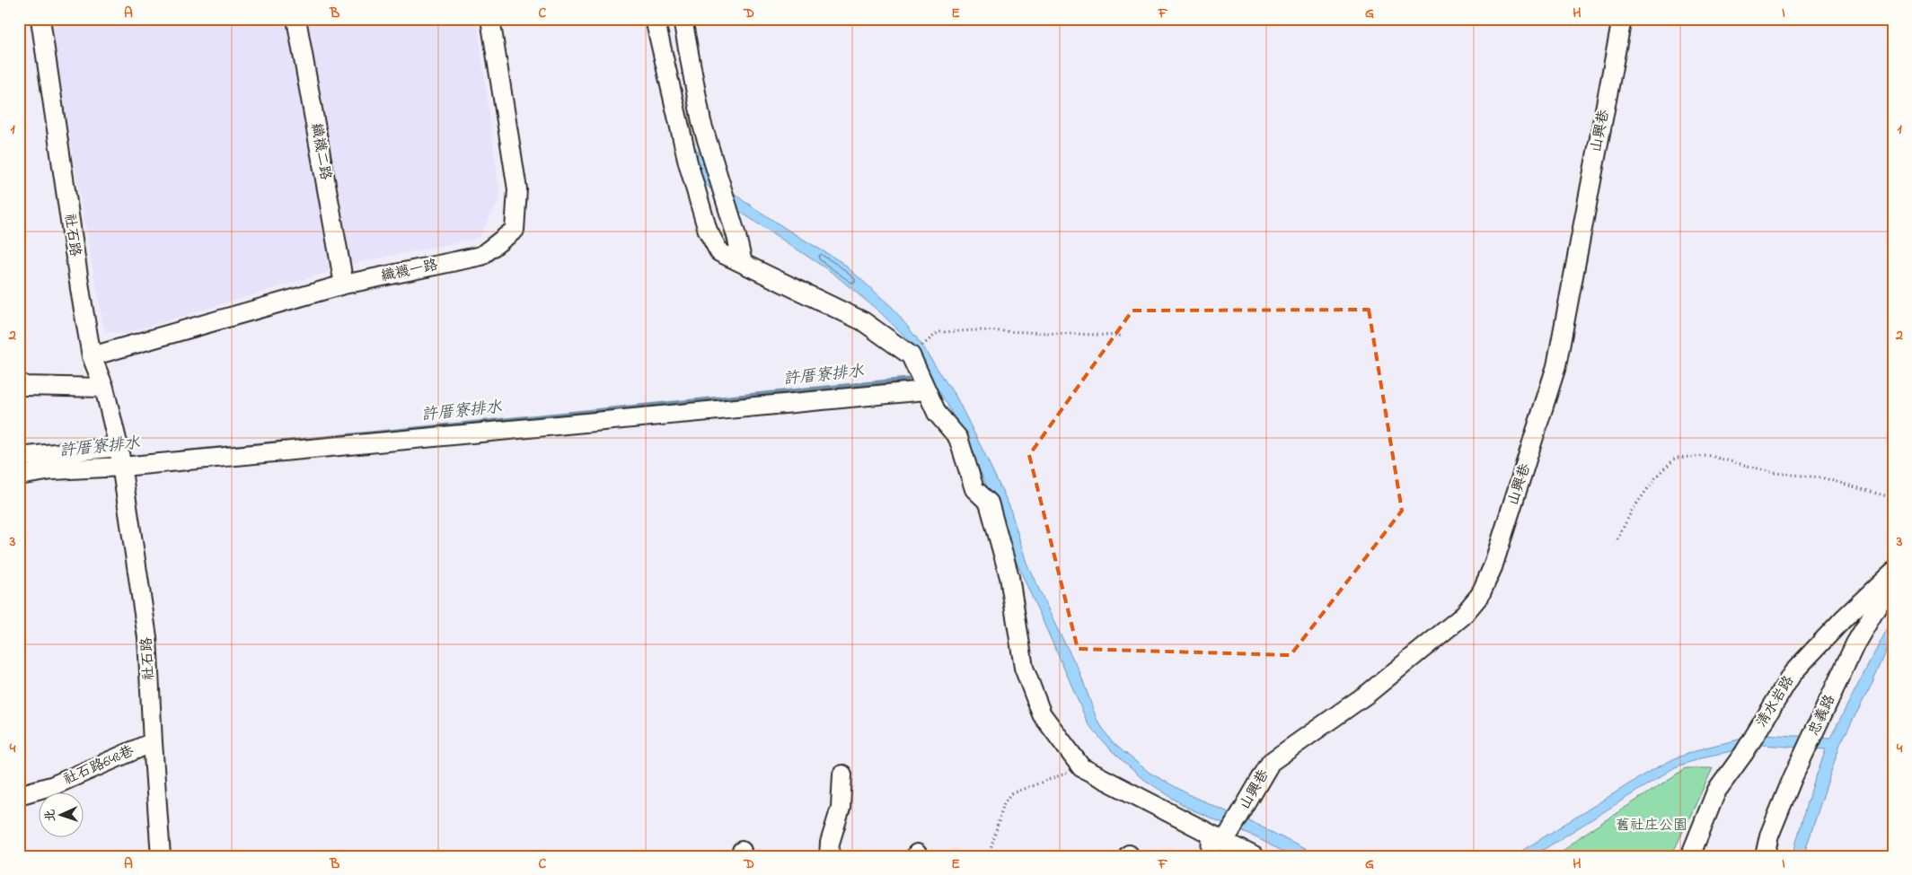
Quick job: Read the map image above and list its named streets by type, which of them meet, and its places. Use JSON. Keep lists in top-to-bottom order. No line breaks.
{"streets":{"street":["山興巷","織襪二路","社石路","織襪一路","清水岩路","忠義路","社石路648巷"]},"crossings":[["織襪二路","織襪一路"],["社石路","織襪一路"],["社石路","社石路648巷"],["清水岩路","忠義路"]],"water":["許厝寮排水"],"parks":["舊社庄公園"],"north":"left","grid":{"columns":["A","B","C","D","E","F","G","H","I"],"rows":["1","2","3","4"]}}
